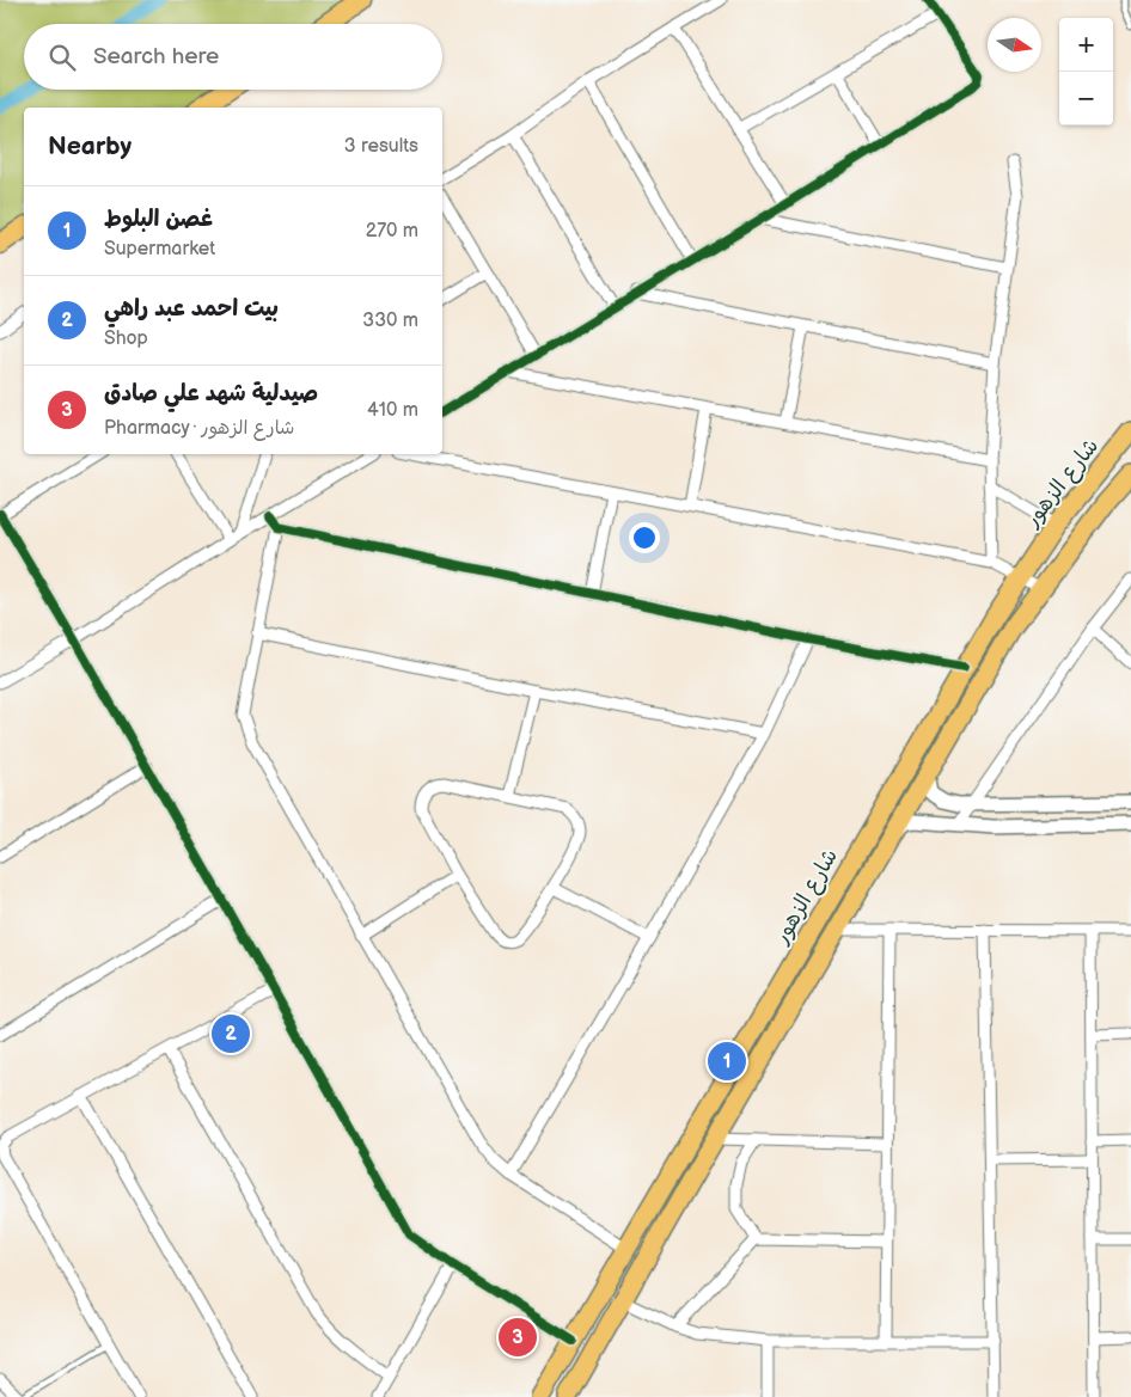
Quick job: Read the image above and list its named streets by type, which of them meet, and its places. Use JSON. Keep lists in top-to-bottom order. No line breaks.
{"streets":{"main road":["شارع الزهور"]},"north":"right","page":{"map_buttons":["+","−"],"search":"Search here","heading":["Nearby","3 results"],"list":[{"mark":"1","name":"غصن البلوط","note":"Supermarket","value":"270 m"},{"mark":"2","name":"بيت احمد عبد راهي","note":"Shop","value":"330 m"},{"mark":"3","name":"صيدلية شهد علي صادق","note":"Pharmacy · شارع الزهور","value":"410 m"}],"pins":["2","1","3"]}}
